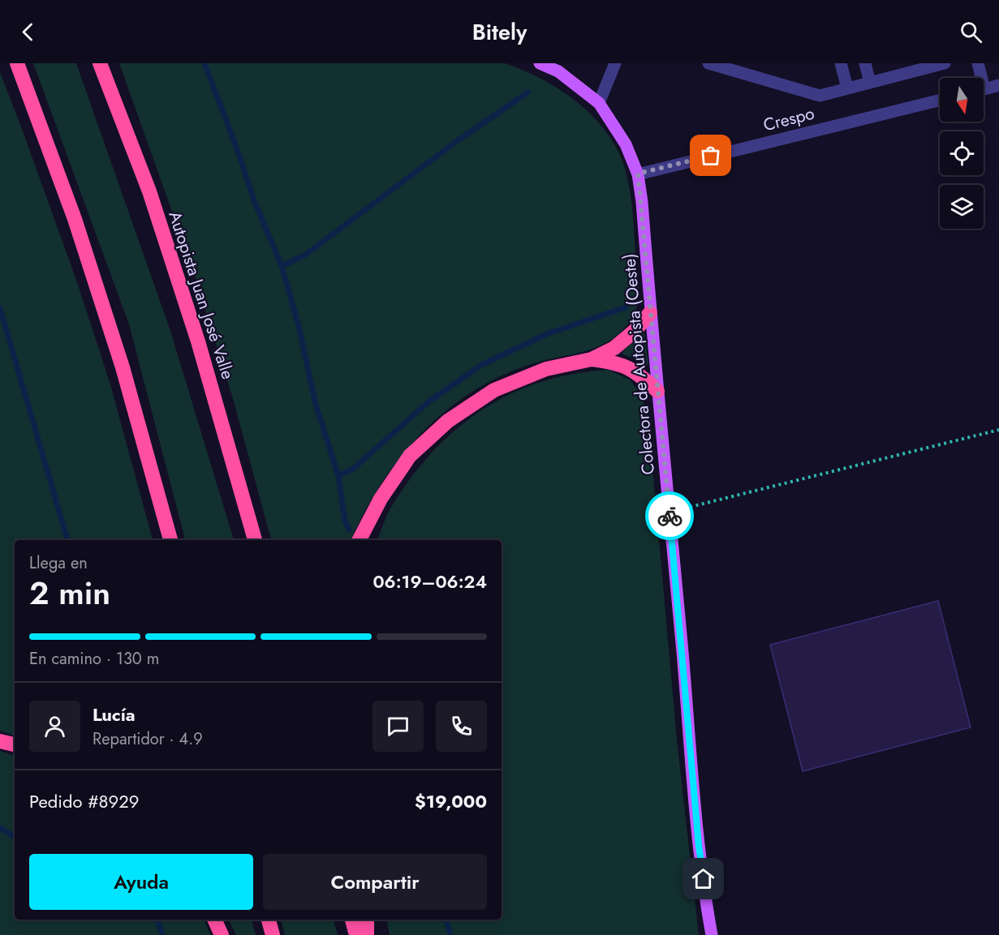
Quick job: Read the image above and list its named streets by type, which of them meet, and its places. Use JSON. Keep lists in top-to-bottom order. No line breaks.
{"streets":{"highway":["Autopista Juan José Valle"],"main road":["Colectora de Autopista (Oeste)"],"street":["Crespo"]},"crossings":[["Crespo","Colectora de Autopista (Oeste)"]],"north":"bottom","page":{"header":"Bitely","heading":["2 min","Llega en","06:19–06:24"],"panel":["Lucía","Repartidor · 4.9","Pedido #8929","$19,000"],"bar":"En camino · 130 m","buttons":["Ayuda","Compartir"]}}
